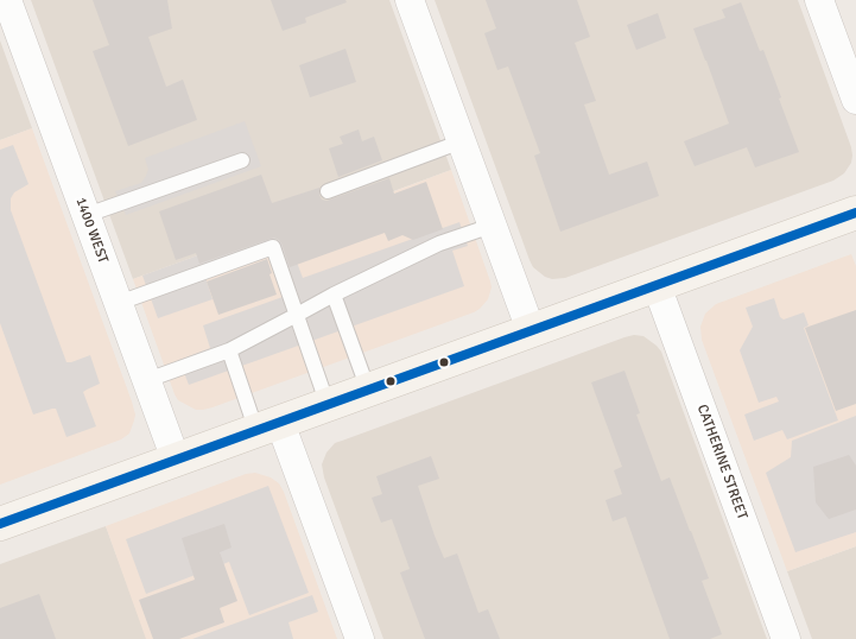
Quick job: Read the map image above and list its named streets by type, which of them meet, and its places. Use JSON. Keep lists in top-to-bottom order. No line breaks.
{"streets":{"street":["1400 WEST","CATHERINE STREET"]}}
